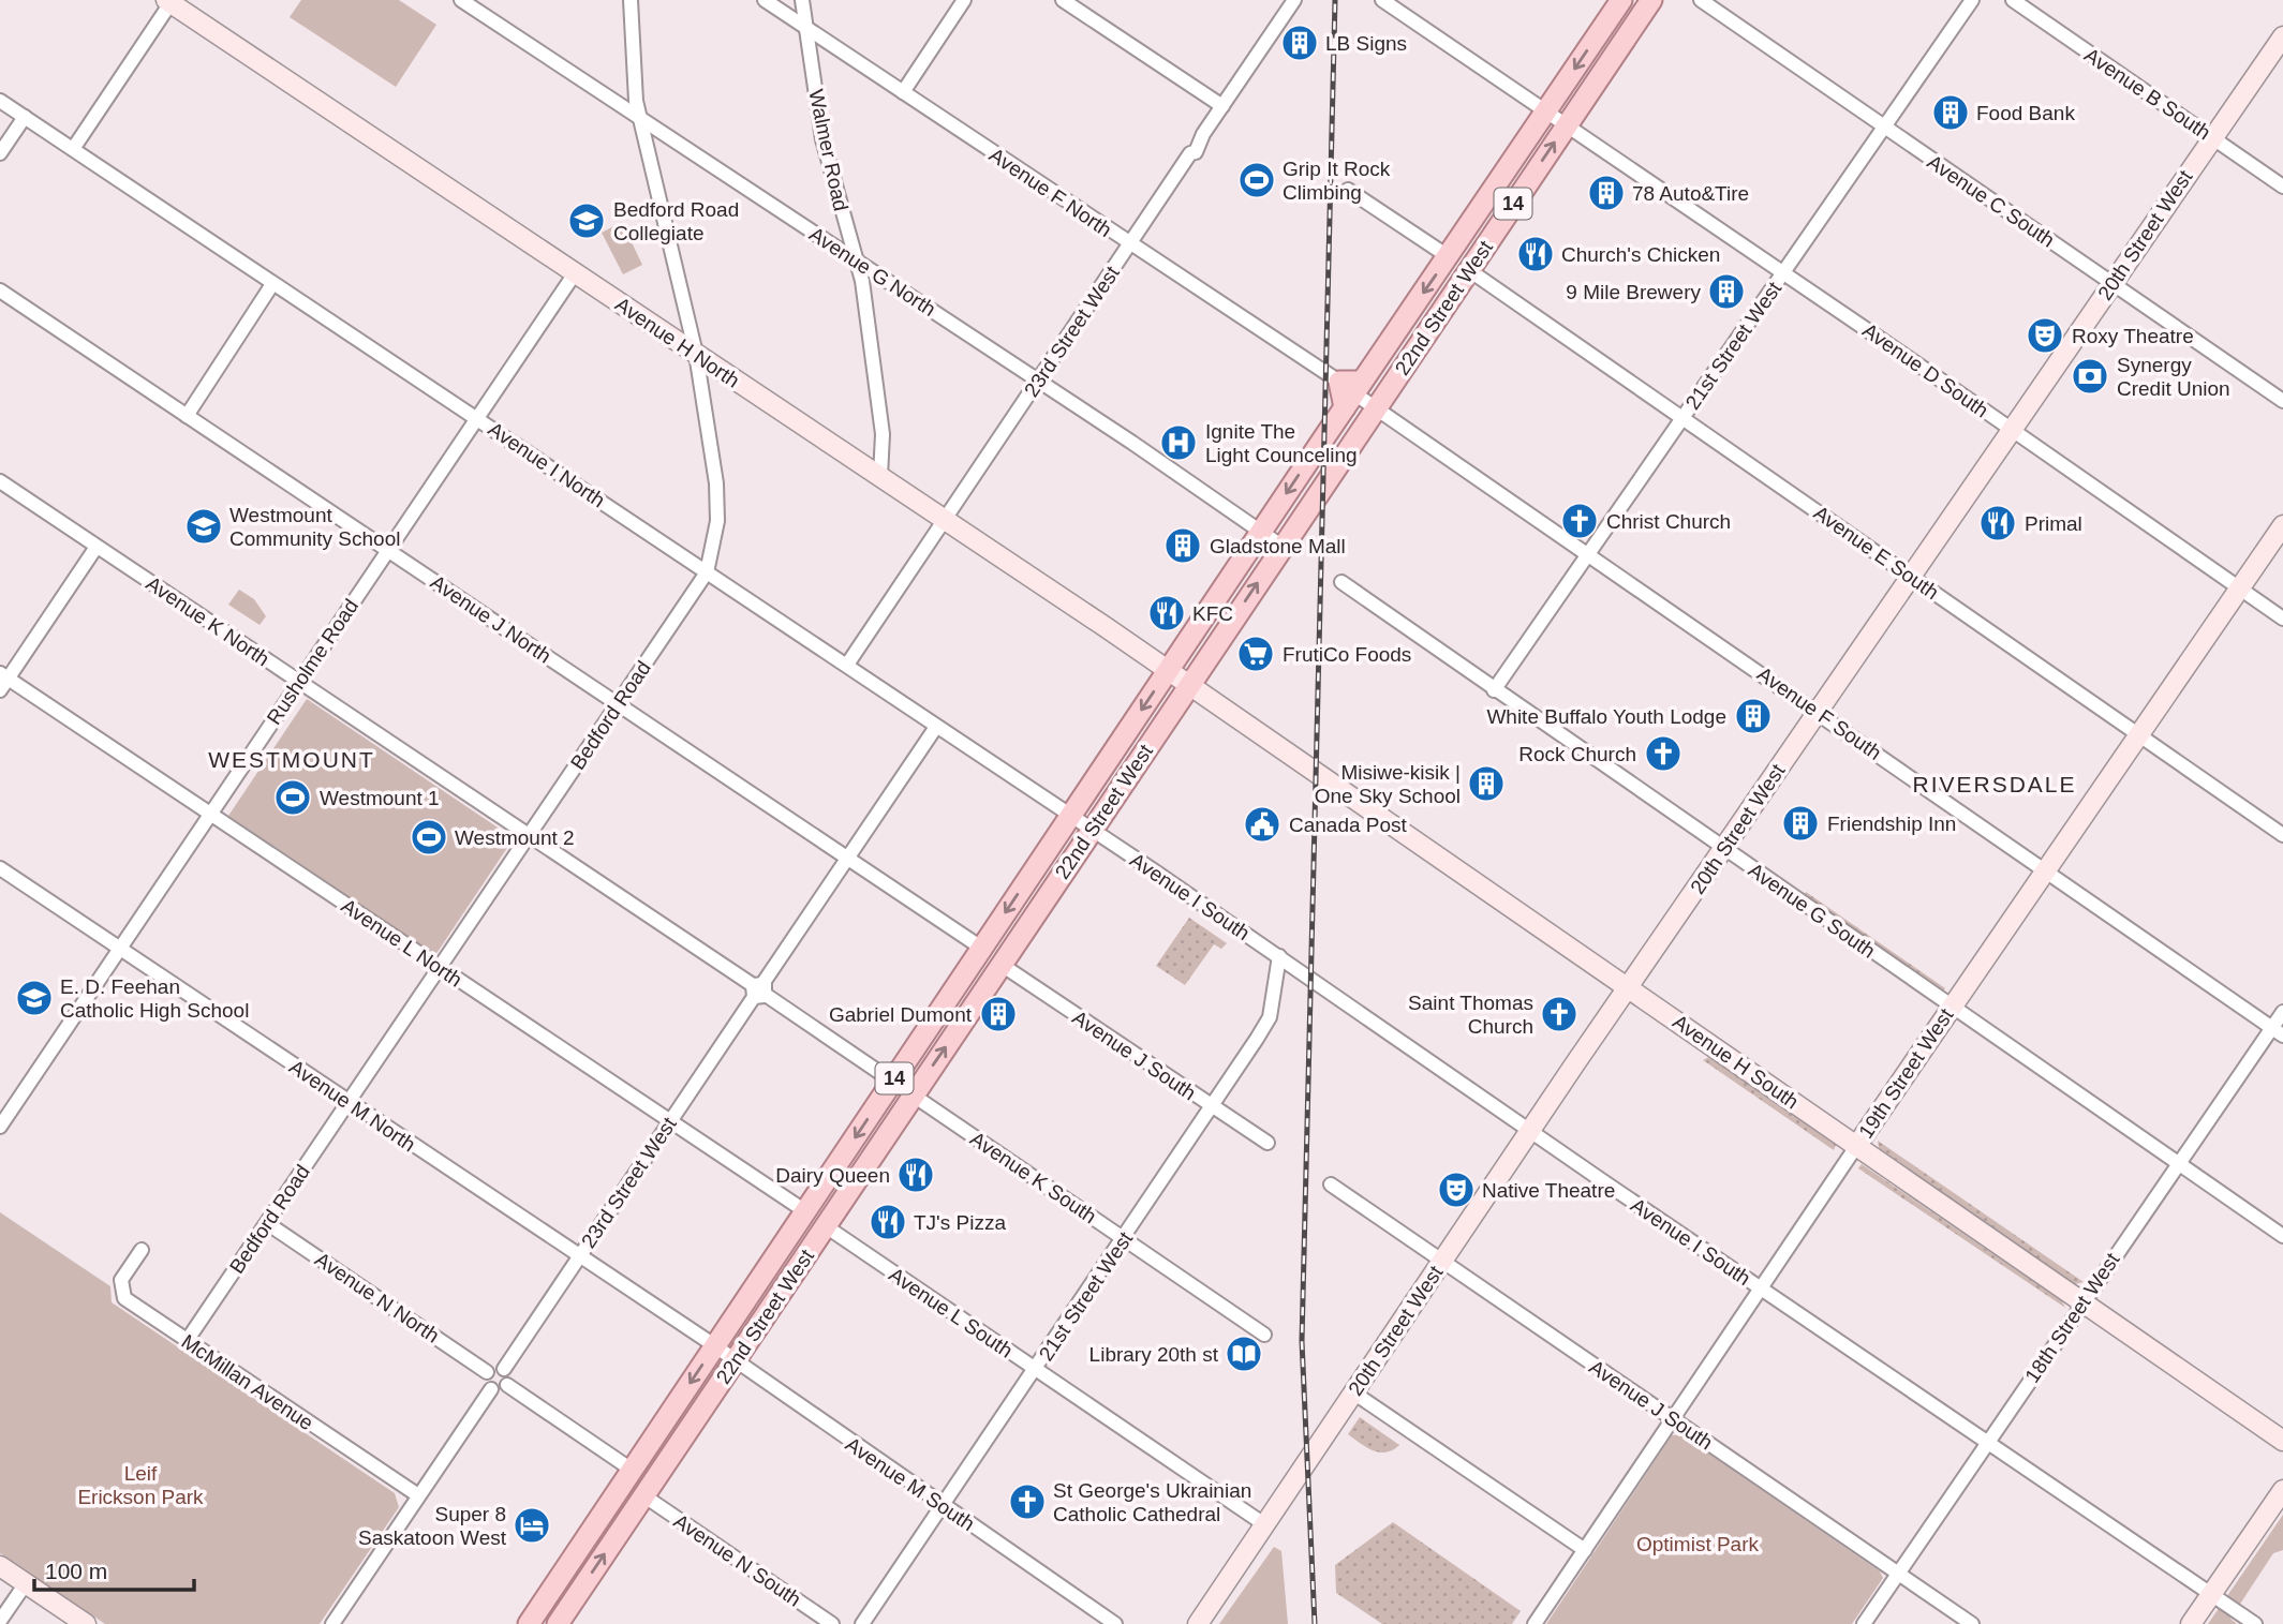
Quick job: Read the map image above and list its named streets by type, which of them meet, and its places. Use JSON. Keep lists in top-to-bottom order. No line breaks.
{"streets":{"main road":["14","22nd Street West"],"street":["Avenue B South","Walmer Road","Avenue F North","Avenue C South","20th Street West","Avenue G North","23rd Street West","Avenue H North","21st Street West","Avenue D South","Avenue I North","Avenue E South","Avenue J North","Avenue K North","Rusholme Road","Avenue F South","Bedford Road","Avenue I South","Avenue G South","Avenue L North","Avenue J South","Avenue H South","19th Street West","Avenue M North","Avenue K South","Avenue N North","Avenue L South","18th Street West","McMillan Avenue","Avenue M South","Avenue N South"]},"crossings":[["Avenue B South","20th Street West"],["Walmer Road","Avenue F North"],["Walmer Road","Avenue G North"],["Walmer Road","Avenue H North"],["Avenue F North","22nd Street West"],["Avenue F North","23rd Street West"],["Avenue F North","Avenue F South"],["Avenue C South","20th Street West"],["Avenue C South","21st Street West"],["20th Street West","Avenue D South"],["20th Street West","Avenue E South"],["20th Street West","Avenue F South"],["20th Street West","Avenue I South"],["20th Street West","Avenue G South"],["20th Street West","Avenue J South"],["20th Street West","Avenue H South"],["20th Street West","Avenue L South"],["Avenue G North","22nd Street West"],["Avenue G North","23rd Street West"],["Avenue G North","Bedford Road"],["22nd Street West","Avenue H North"],["22nd Street West","Avenue D South"],["22nd Street West","Avenue I North"],["22nd Street West","Avenue E South"],["22nd Street West","Avenue J North"],["22nd Street West","Avenue K North"],["22nd Street West","Avenue F South"],["22nd Street West","Avenue I South"],["22nd Street West","Avenue L North"],["22nd Street West","Avenue J South"],["22nd Street West","Avenue H South"],["22nd Street West","Avenue M North"],["22nd Street West","Avenue K South"],["22nd Street West","Avenue L South"],["22nd Street West","Avenue M South"],["22nd Street West","Avenue N South"],["23rd Street West","Avenue H North"],["23rd Street West","Avenue I North"],["23rd Street West","Avenue J North"],["23rd Street West","Avenue K North"],["23rd Street West","Avenue L North"],["23rd Street West","Avenue M North"],["23rd Street West","Avenue N North"],["Avenue H North","Rusholme Road"],["Avenue H North","Bedford Road"],["Avenue H North","Avenue H South"],["21st Street West","Avenue D South"],["21st Street West","Avenue E South"],["21st Street West","Avenue F South"],["21st Street West","Avenue I South"],["21st Street West","Avenue G South"],["21st Street West","Avenue J South"],["21st Street West","Avenue K South"],["21st Street West","Avenue L South"],["21st Street West","Avenue M South"],["Avenue D South","19th Street West"],["Avenue I North","Rusholme Road"],["Avenue I North","Bedford Road"],["Avenue I North","Avenue I South"],["Avenue E South","19th Street West"],["Avenue J North","Rusholme Road"],["Avenue J North","Bedford Road"],["Avenue K North","Rusholme Road"],["Avenue K North","Bedford Road"],["Avenue K North","Avenue K South"],["Rusholme Road","Avenue L North"],["Rusholme Road","Avenue M North"],["Avenue F South","19th Street West"],["Avenue F South","18th Street West"],["Bedford Road","Avenue L North"],["Bedford Road","Avenue M North"],["Bedford Road","Avenue N North"],["Bedford Road","McMillan Avenue"],["Avenue I South","19th Street West"],["Avenue I South","18th Street West"],["Avenue G South","19th Street West"],["Avenue G South","18th Street West"],["Avenue J South","19th Street West"],["Avenue J South","18th Street West"],["Avenue H South","19th Street West"],["Avenue H South","18th Street West"],["Avenue M North","Avenue M South"]],"districts":["WESTMOUNT","RIVERSDALE"],"parks":["Leif Erickson Park","Optimist Park"],"places":{"building":["LB Signs","Food Bank","78 Auto&Tire","9 Mile Brewery","Gladstone Mall","White Buffalo Youth Lodge","Misiwe-kisik | One Sky School","Friendship Inn","Gabriel Dumont"],"sports":["Grip It Rock Climbing","Westmount 1","Westmount 2"],"school or university":["Bedford Road Collegiate","Westmount Community School","E. D. Feehan Catholic High School"],"restaurant":["Church's Chicken","Primal","KFC","Dairy Queen","TJ's Pizza"],"theatre":["Roxy Theatre","Native Theatre"],"bank":["Synergy Credit Union"],"hospital":["Ignite The Light Counceling"],"church":["Christ Church","Rock Church","Saint Thomas Church","St George's Ukrainian Catholic Cathedral"],"supermarket":["FrutiCo Foods"],"public building":["Canada Post"],"library":["Library 20th st"],"hotel":["Super 8 Saskatoon West"]},"scale_bar":"100 m"}
